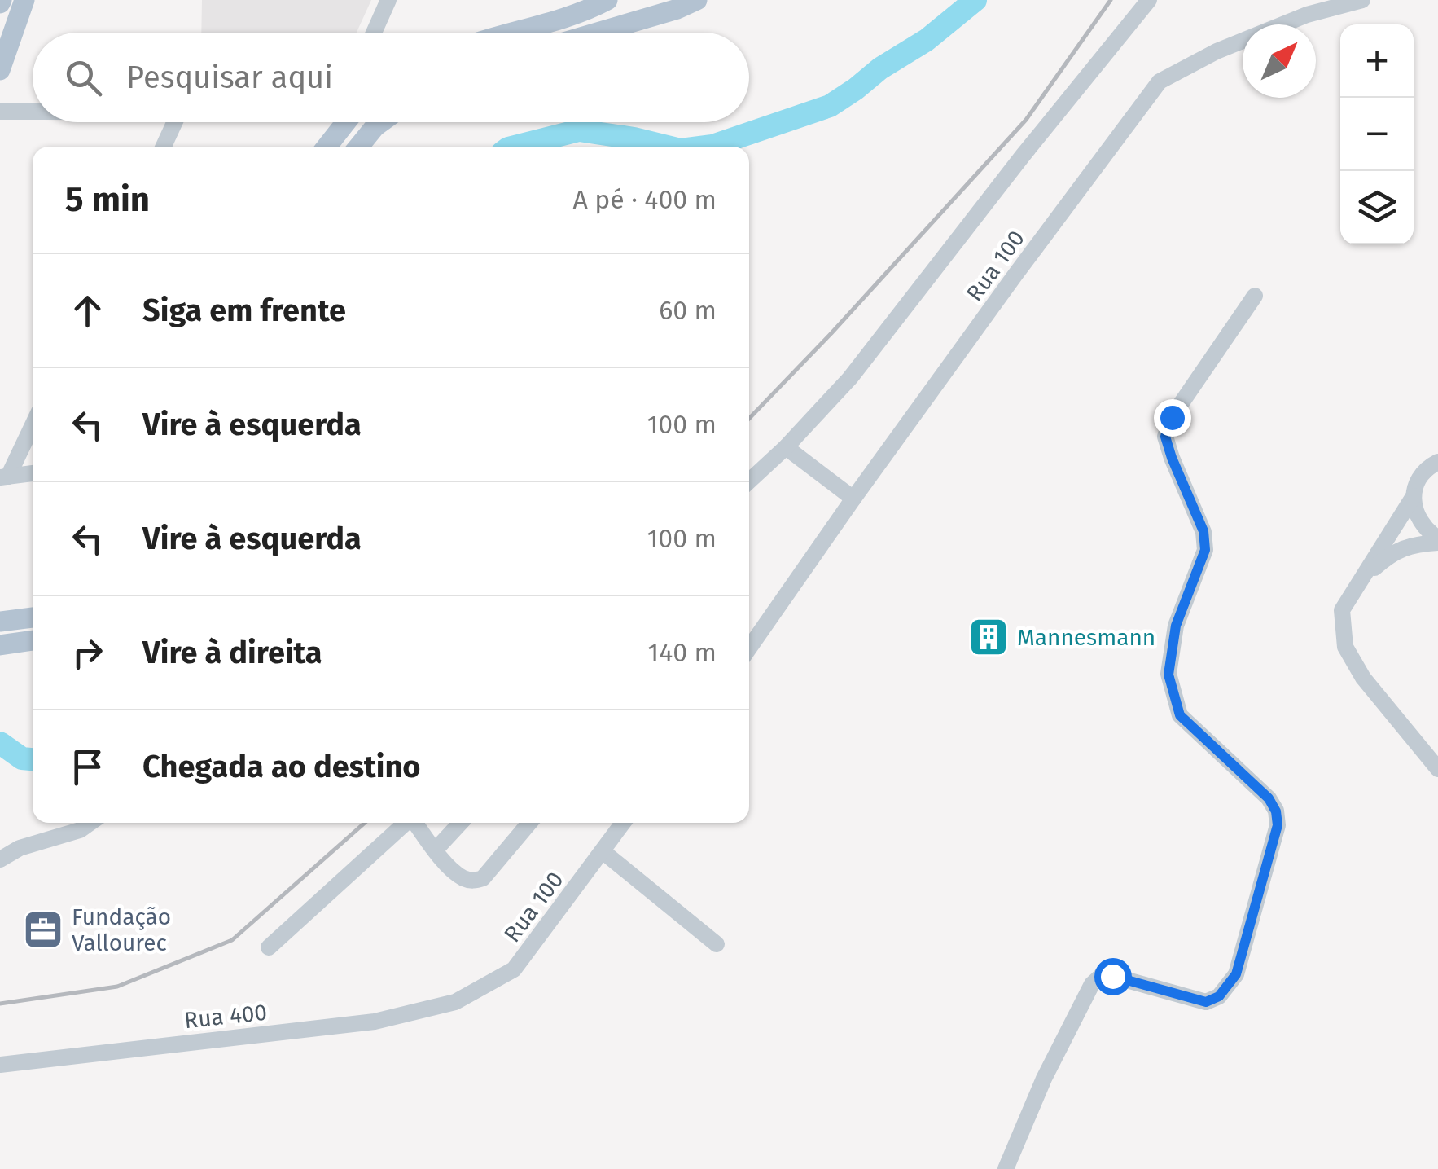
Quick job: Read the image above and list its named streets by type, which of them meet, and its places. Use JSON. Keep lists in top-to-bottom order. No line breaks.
{"streets":{"street":["Rua 100","Rua 400"]},"crossings":[["Rua 100","Rua 400"]],"places":{"building":["Mannesmann"],"office":["Fundação Vallourec"]},"north":"top right","page":{"map_buttons":["+","−"],"search":"Pesquisar aqui","heading":["5 min","A pé · 400 m"],"list":[["Siga em frente","60 m"],["Vire à esquerda","100 m"],["Vire à esquerda","100 m"],["Vire à direita","140 m"],"Chegada ao destino"]}}
